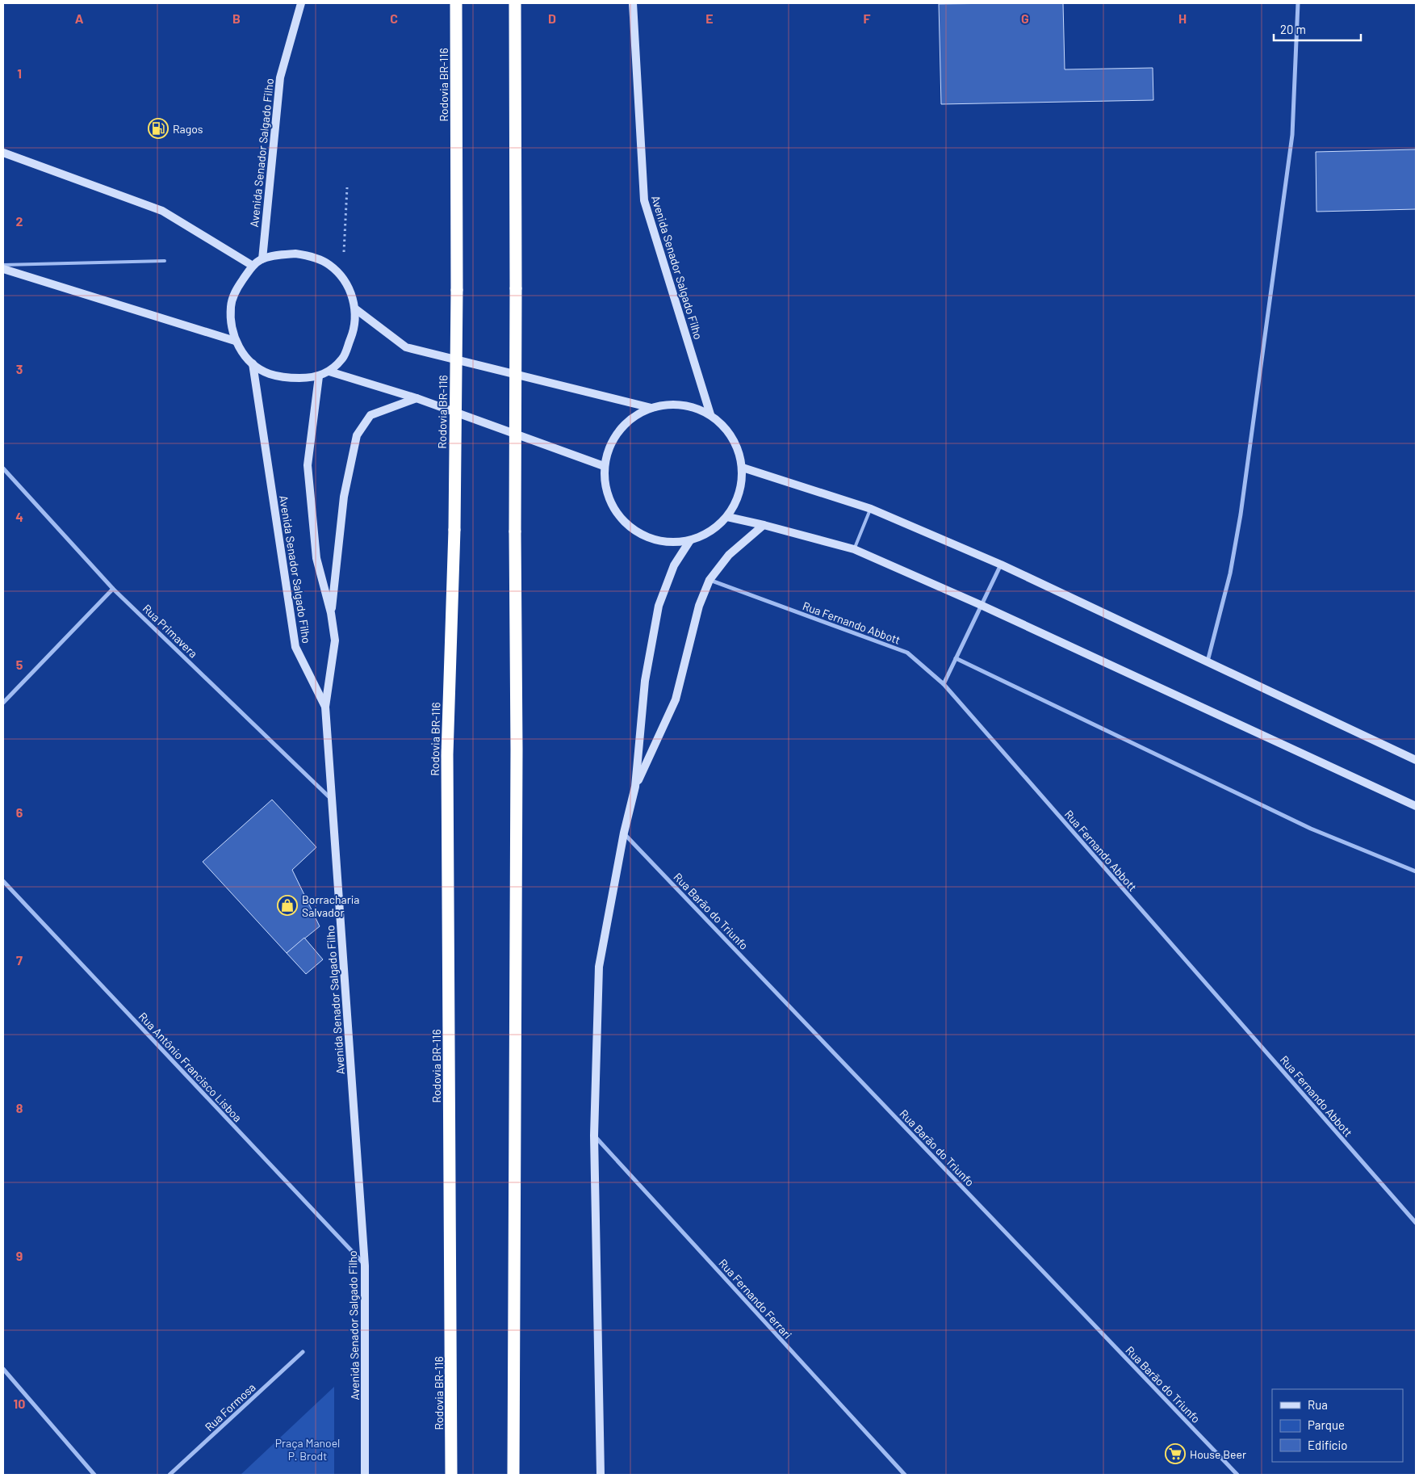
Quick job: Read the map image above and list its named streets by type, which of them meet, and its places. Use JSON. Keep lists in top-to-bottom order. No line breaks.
{"streets":{"highway":["Rodovia BR-116"],"main road":["Avenida Senador Salgado Filho"],"street":["Rua Fernando Abbott","Rua Primavera","Rua Barão do Triunfo","Rua Antônio Francisco Lisboa","Rua Fernando Ferrari","Rua Formosa"]},"crossings":[["Avenida Senador Salgado Filho","Rua Primavera"],["Avenida Senador Salgado Filho","Rua Antônio Francisco Lisboa"]],"parks":["Praça Manoel P. Brodt"],"places":{"fuel station":["Ragos"],"shop":["Borracharia Salvador"],"supermarket":["House Beer"]},"legend":["Rua","Parque","Edifício"],"scale_bar":"20 m","grid":{"columns":["A","B","C","D","E","F","G","H"],"rows":["1","2","3","4","5","6","7","8","9","10"]}}
